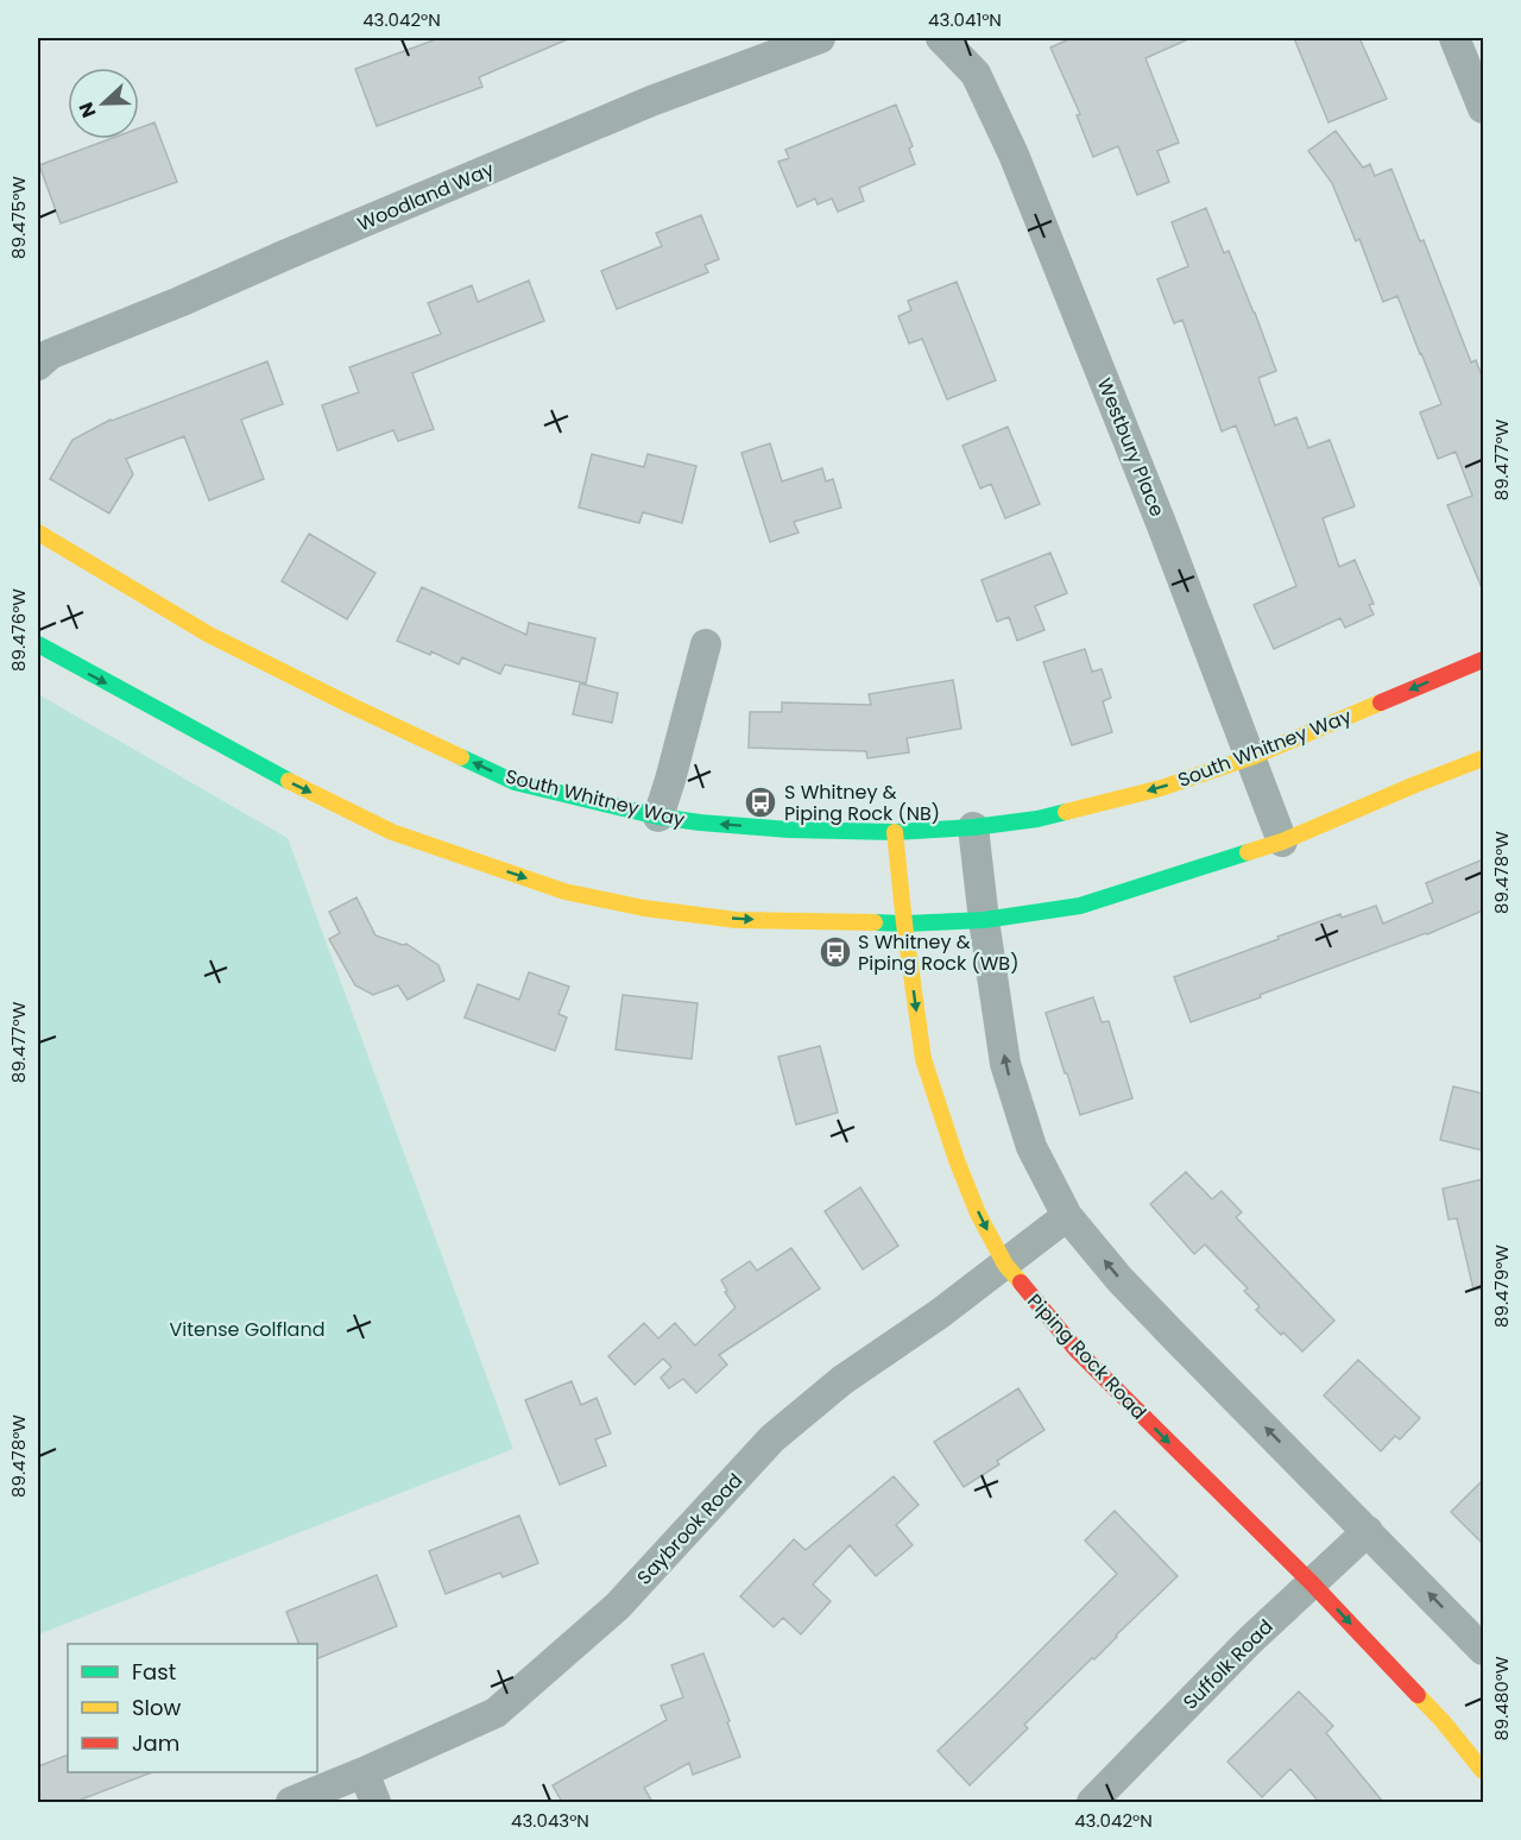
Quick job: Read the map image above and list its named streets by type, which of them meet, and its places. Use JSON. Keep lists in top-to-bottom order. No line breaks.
{"streets":{"main road":["South Whitney Way","Piping Rock Road"],"street":["Woodland Way","Westbury Place","Saybrook Road","Suffolk Road"]},"crossings":[["Westbury Place","South Whitney Way"],["South Whitney Way","Piping Rock Road"],["Piping Rock Road","Saybrook Road"],["Piping Rock Road","Suffolk Road"]],"one_way":["Piping Rock Road"],"parks":["Vitense Golfland"],"places":{"bus stop":["S Whitney & Piping Rock (NB)","S Whitney & Piping Rock (WB)"]},"legend":["Fast","Slow","Jam"],"north":"left","coordinates":["43.042°N","43.041°N","89.475°W","89.477°W","89.476°W","89.478°W","89.479°W","89.480°W","43.043°N"]}
